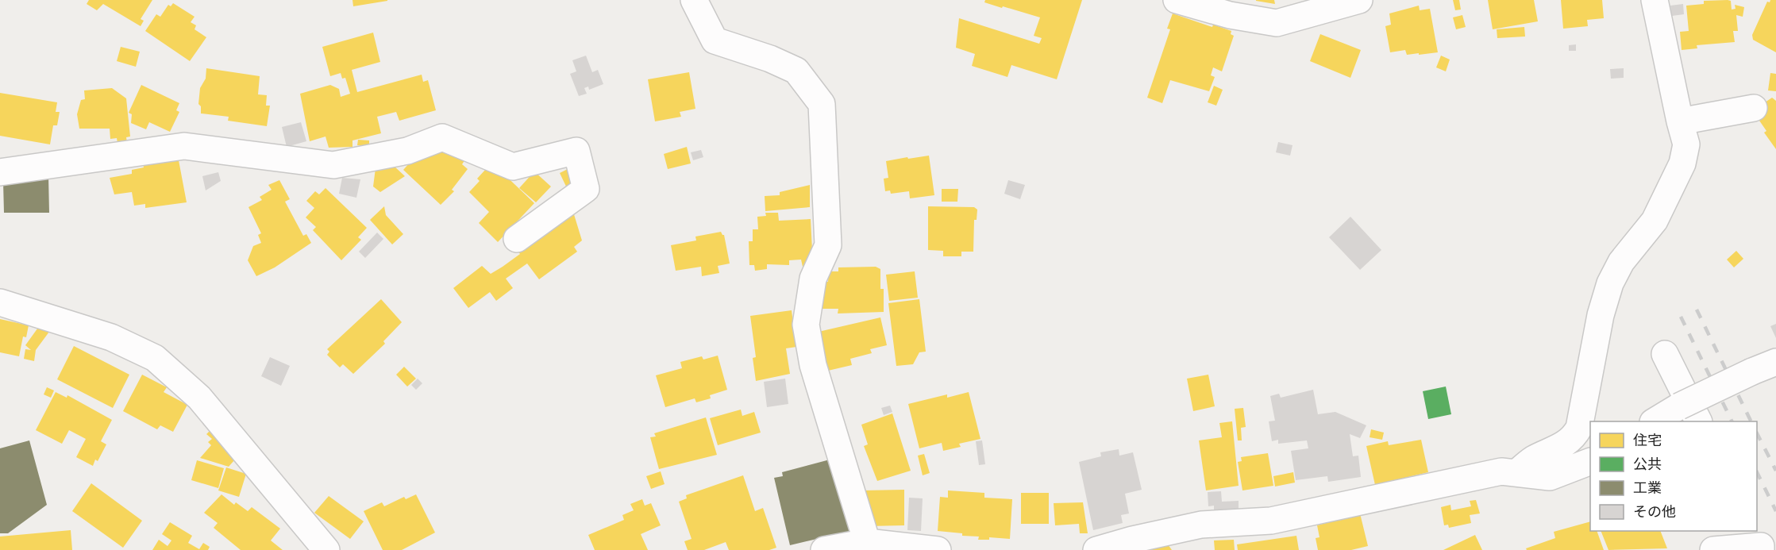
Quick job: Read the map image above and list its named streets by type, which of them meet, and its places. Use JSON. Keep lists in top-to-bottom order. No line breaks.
{"legend":["住宅","公共","工業","その他"]}
